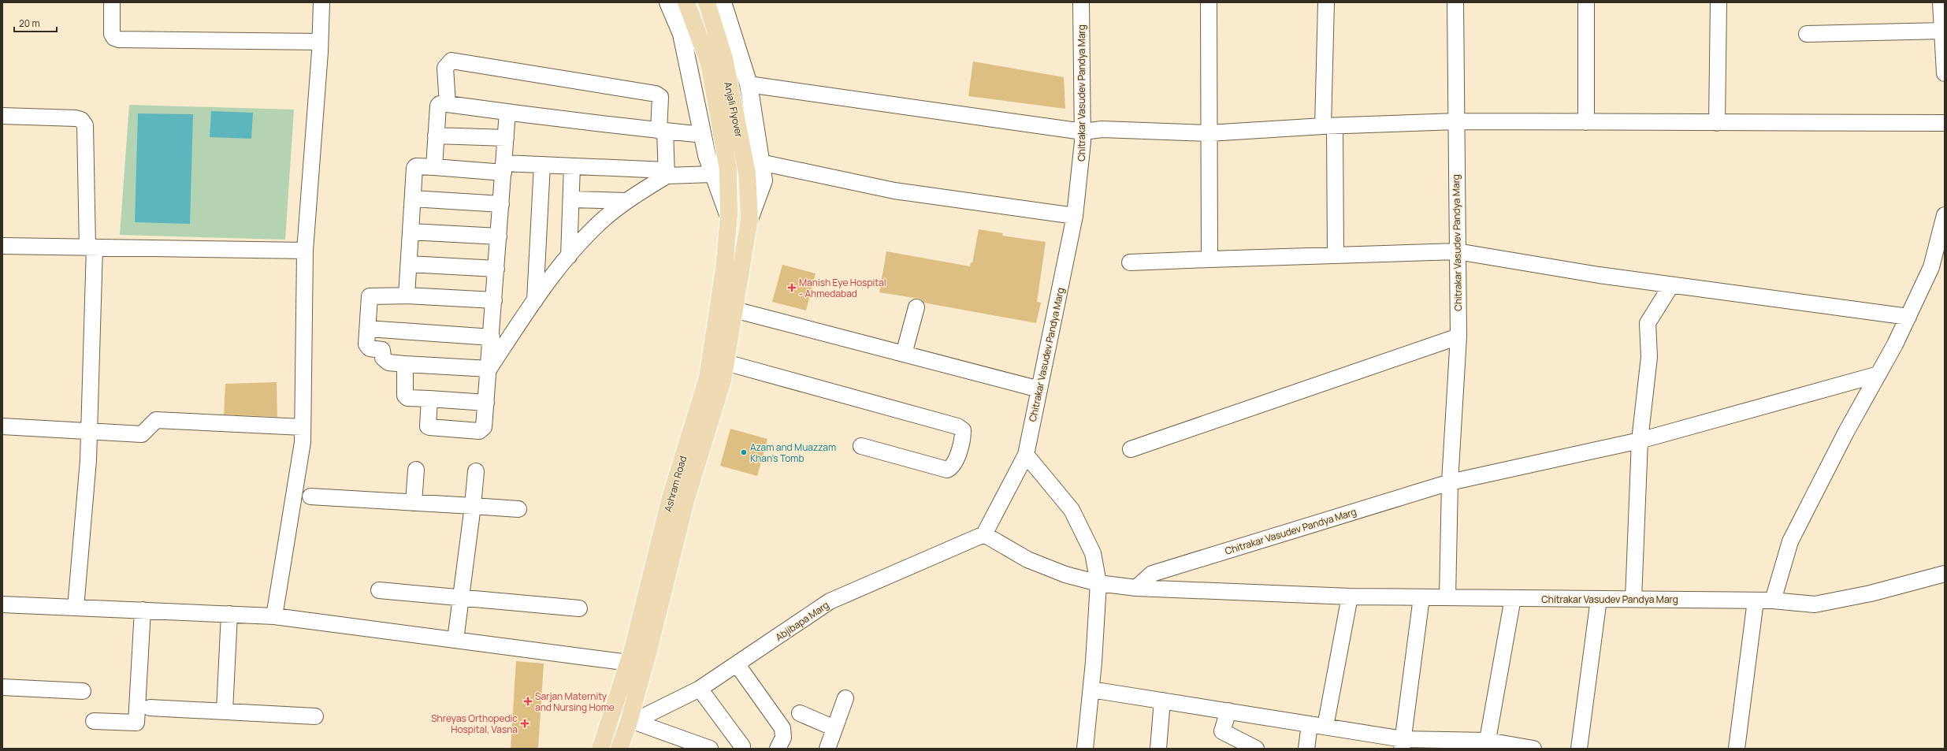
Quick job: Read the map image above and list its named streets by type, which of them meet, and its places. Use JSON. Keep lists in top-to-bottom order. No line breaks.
{"streets":{"main road":["Anjali Flyover","Ashram Road"],"street":["Chitrakar Vasudev Pandya Marg","Abjibapa Marg"]},"crossings":[["Chitrakar Vasudev Pandya Marg","Abjibapa Marg"],["Anjali Flyover","Ashram Road"],["Ashram Road","Abjibapa Marg"]],"places":{"health":["Manish Eye Hospital - Ahmedabad","Sarjan Maternity and Nursing Home","Shreyas Orthopedic Hospital, Vasna"],"other":["Azam and Muazzam Khan's Tomb"]},"scale_bar":"20 m"}
